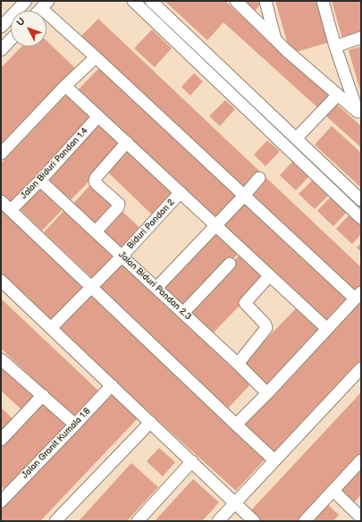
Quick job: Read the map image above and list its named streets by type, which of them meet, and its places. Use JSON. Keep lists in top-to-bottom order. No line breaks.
{"streets":{"street":["Jalan Biduri Pandan 1.4","Biduri Pandan 2","Jalan Biduri Pandan 2.3","Jalan Granit Kumala 1.8"]},"crossings":[["Jalan Biduri Pandan 1.4","Jalan Biduri Pandan 2.3"],["Biduri Pandan 2","Jalan Biduri Pandan 2.3"]],"north":"top left"}
